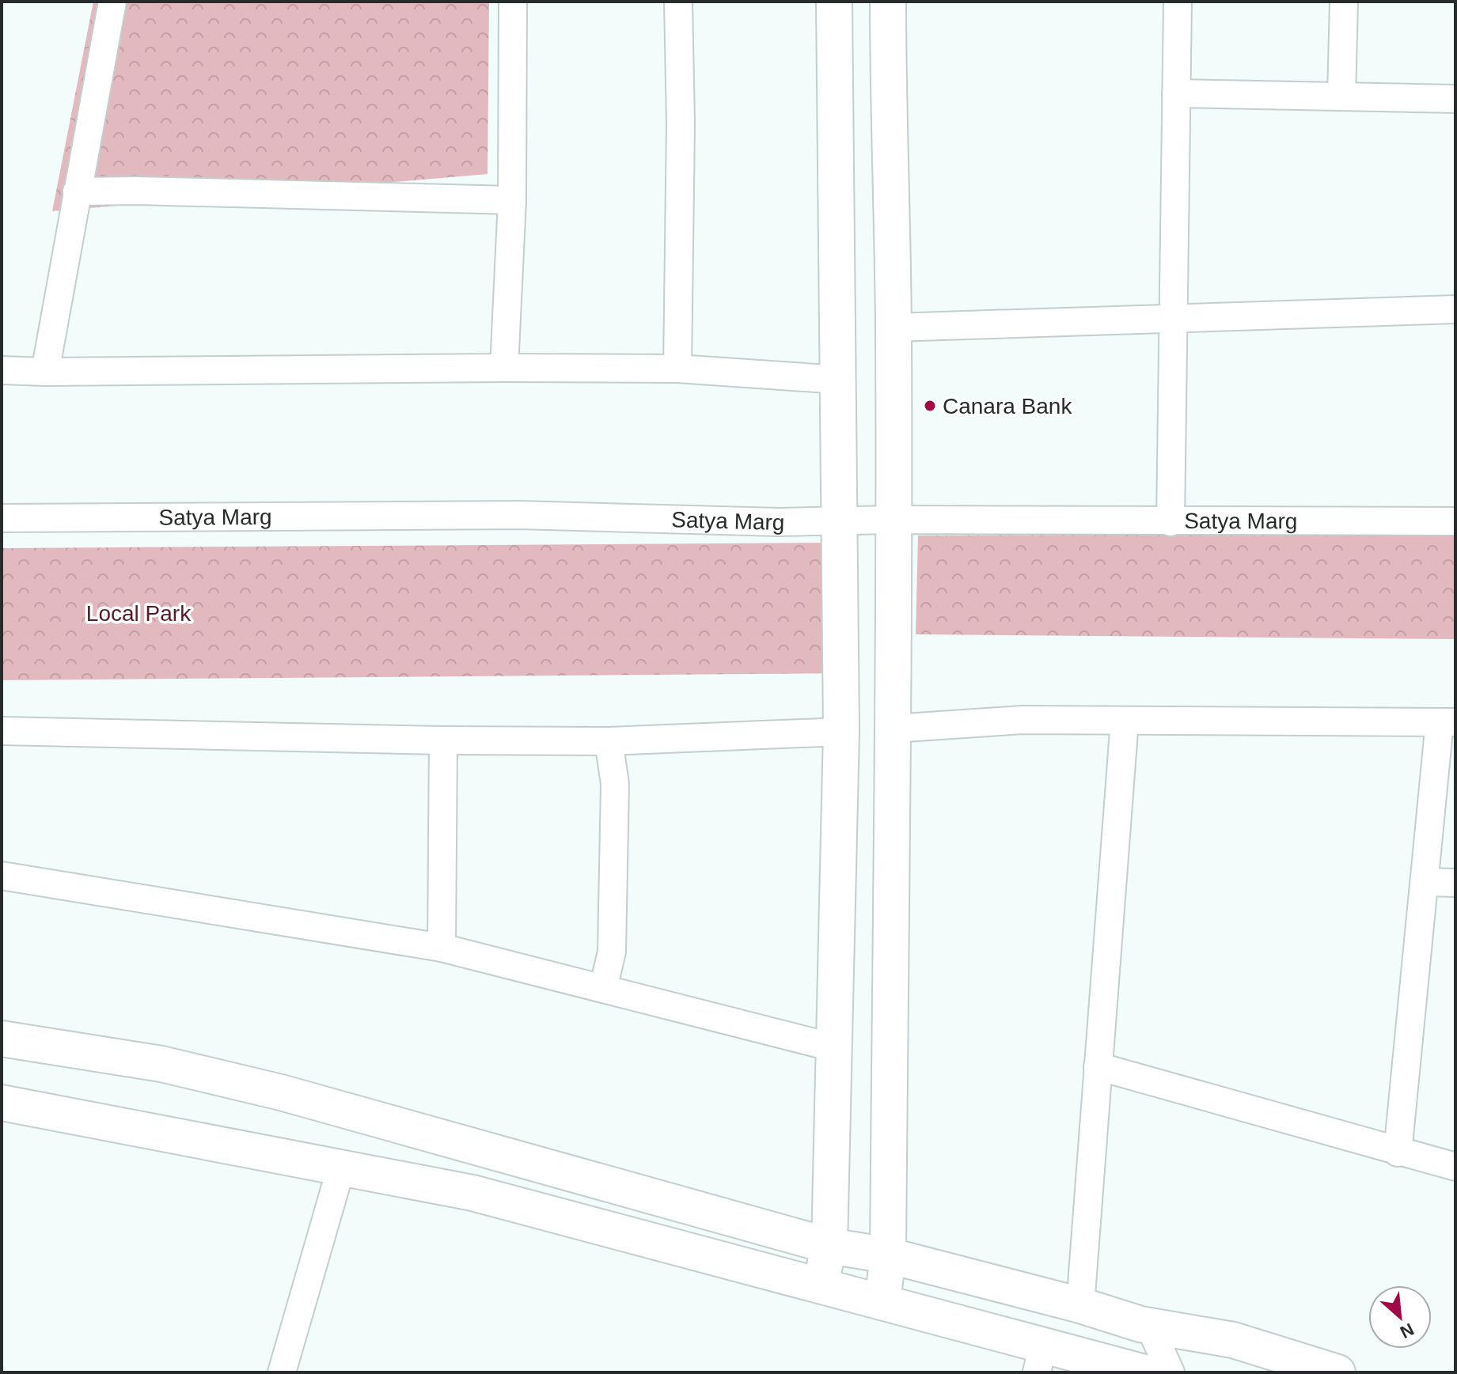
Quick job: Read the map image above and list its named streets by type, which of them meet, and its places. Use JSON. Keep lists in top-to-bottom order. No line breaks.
{"streets":{"street":["Satya Marg"]},"parks":["Local Park"],"places":["Canara Bank"],"north":"bottom right"}
